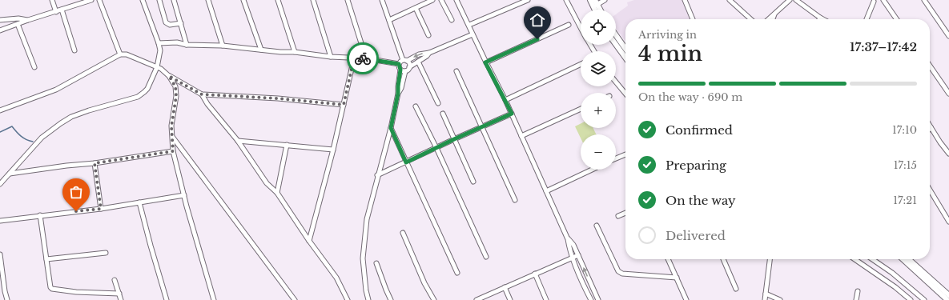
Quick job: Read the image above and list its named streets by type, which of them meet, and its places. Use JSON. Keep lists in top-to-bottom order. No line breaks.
{"page":{"map_buttons":["+","−"],"heading":["4 min","Arriving in","17:37–17:42"],"bar":"On the way · 690 m","list":[["Confirmed","17:10"],["Preparing","17:15"],["On the way","17:21"],"Delivered"]}}
